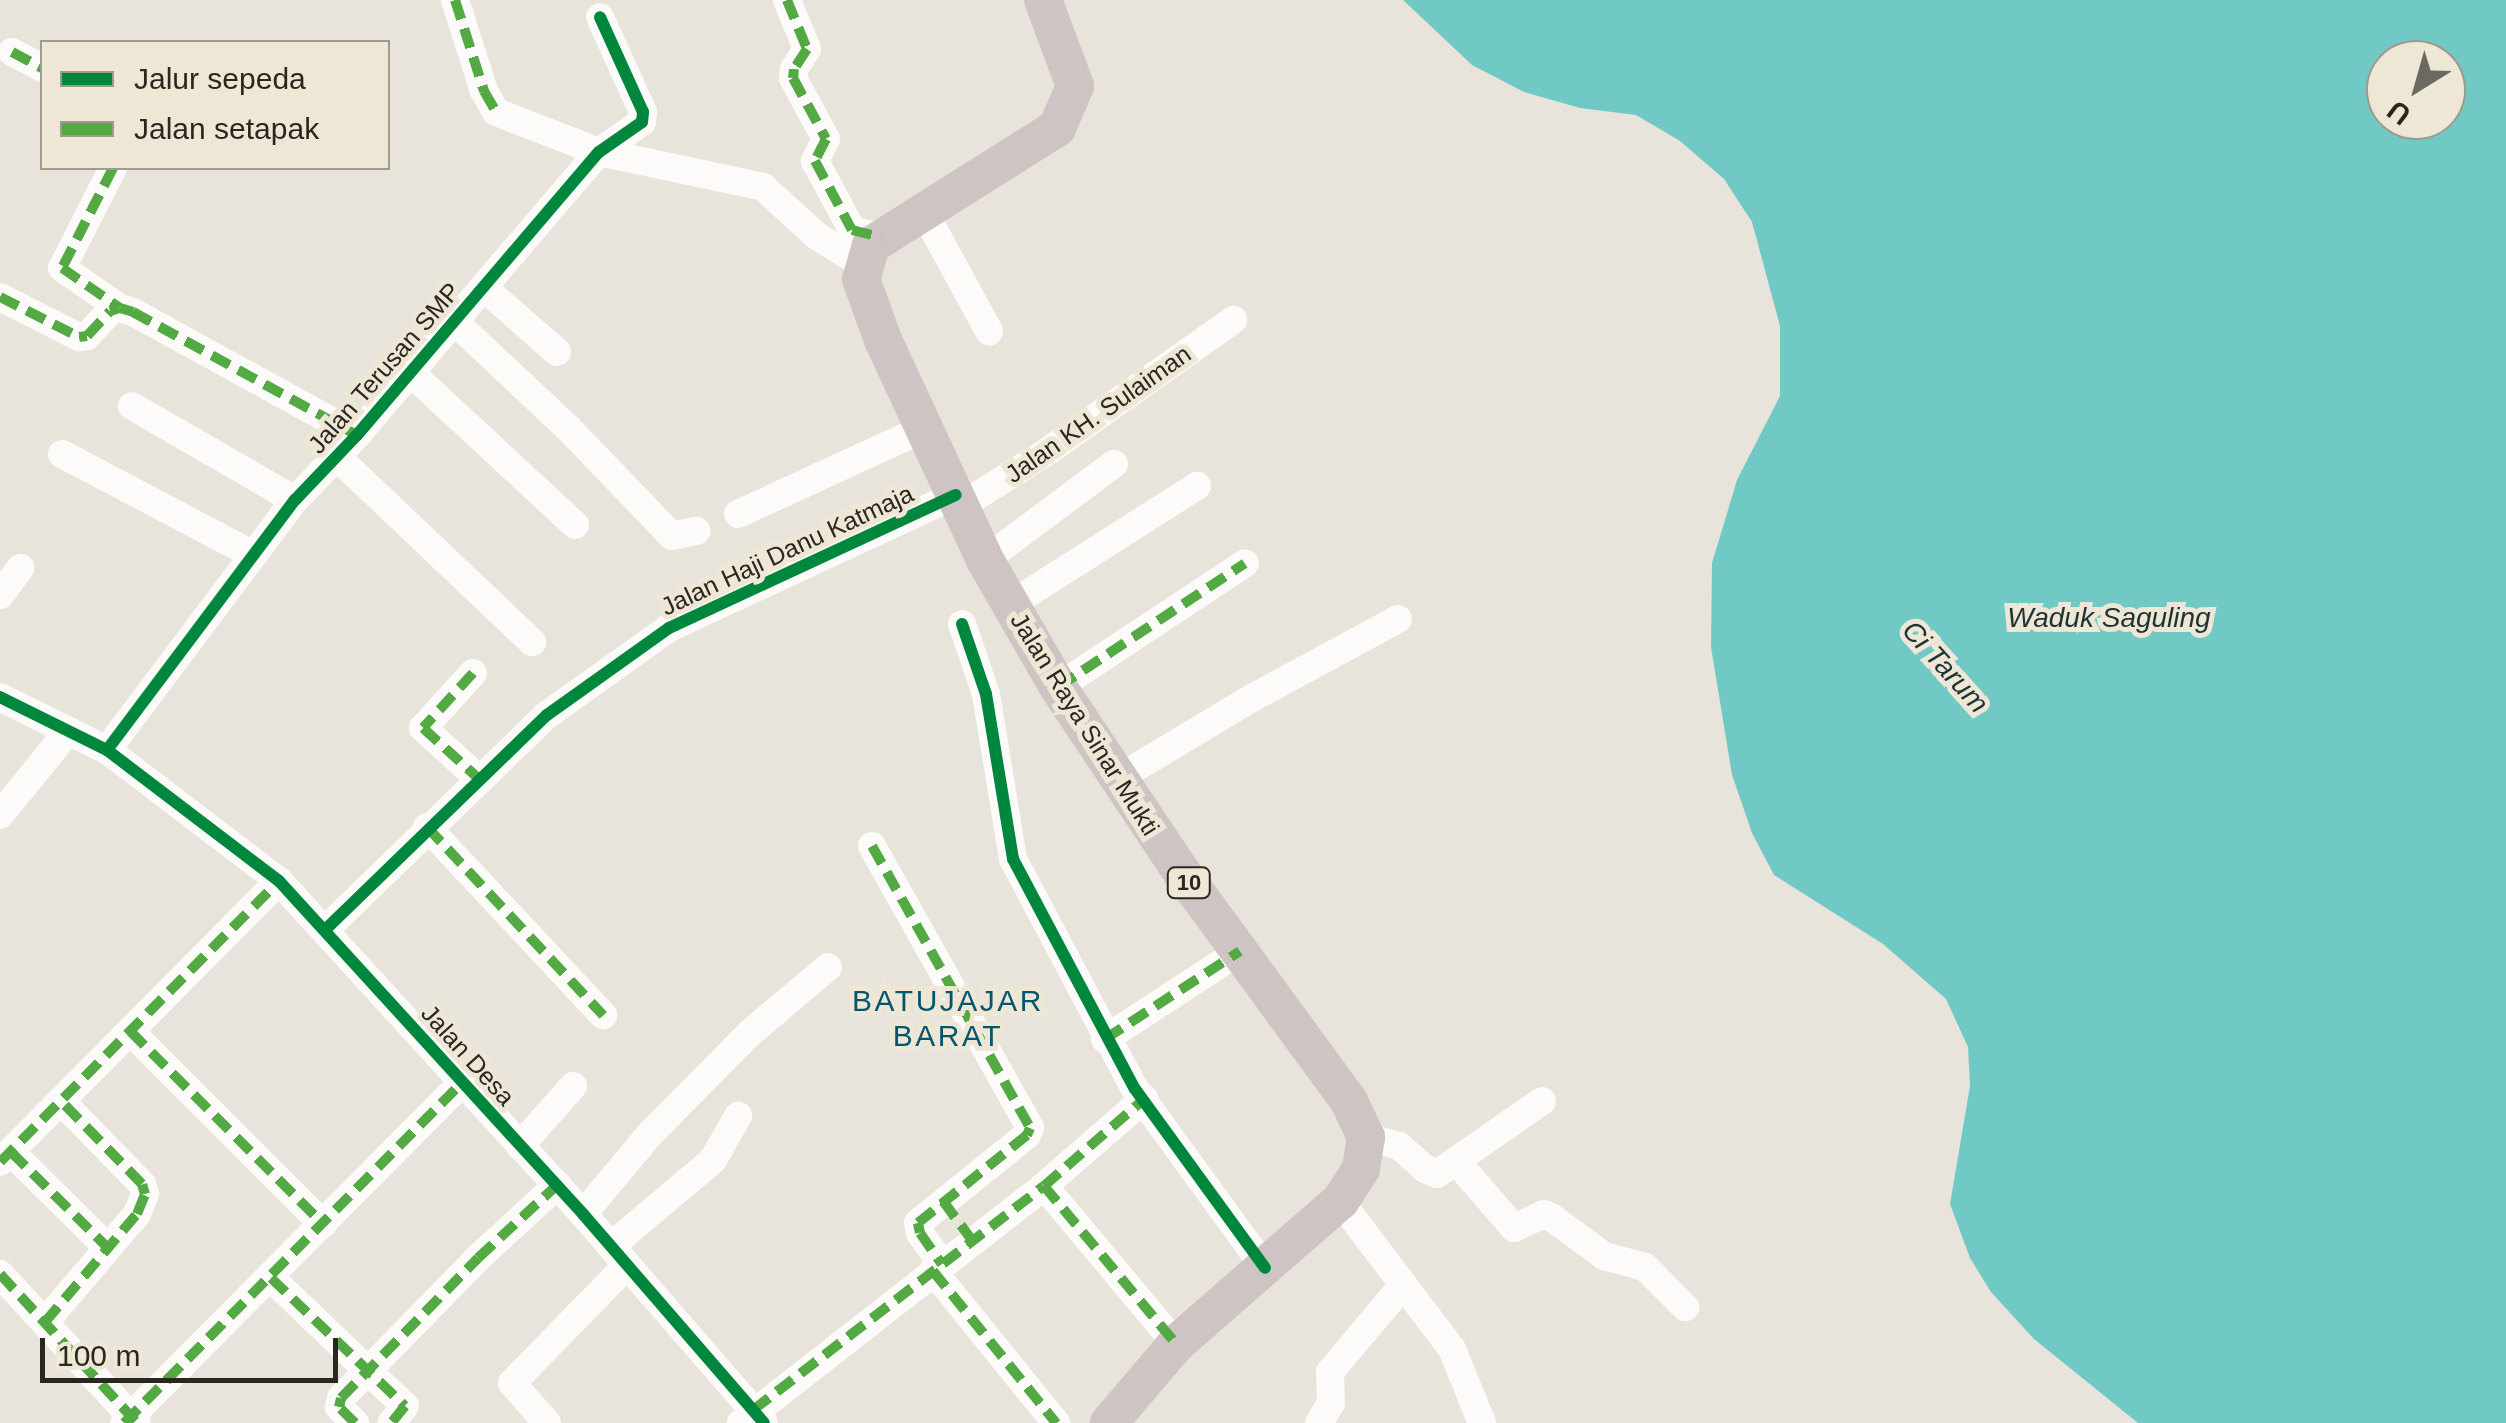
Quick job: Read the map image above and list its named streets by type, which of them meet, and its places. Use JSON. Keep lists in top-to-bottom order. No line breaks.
{"streets":{"highway":["Jalan Raya Sinar Mukti","10"],"street":["Jalan Terusan SMP","Jalan KH. Sulaiman","Jalan Haji Danu Katmaja","Jalan Desa"]},"crossings":[["Jalan Terusan SMP","Jalan Desa"],["Jalan KH. Sulaiman","Jalan Haji Danu Katmaja"],["Jalan KH. Sulaiman","Jalan Raya Sinar Mukti"],["Jalan Haji Danu Katmaja","Jalan Raya Sinar Mukti"],["Jalan Haji Danu Katmaja","Jalan Desa"]],"districts":["BATUJAJAR BARAT"],"water":["Waduk Saguling","Ci Tarum"],"legend":["Jalur sepeda","Jalan setapak"],"scale_bar":"100 m","north":"bottom left"}
